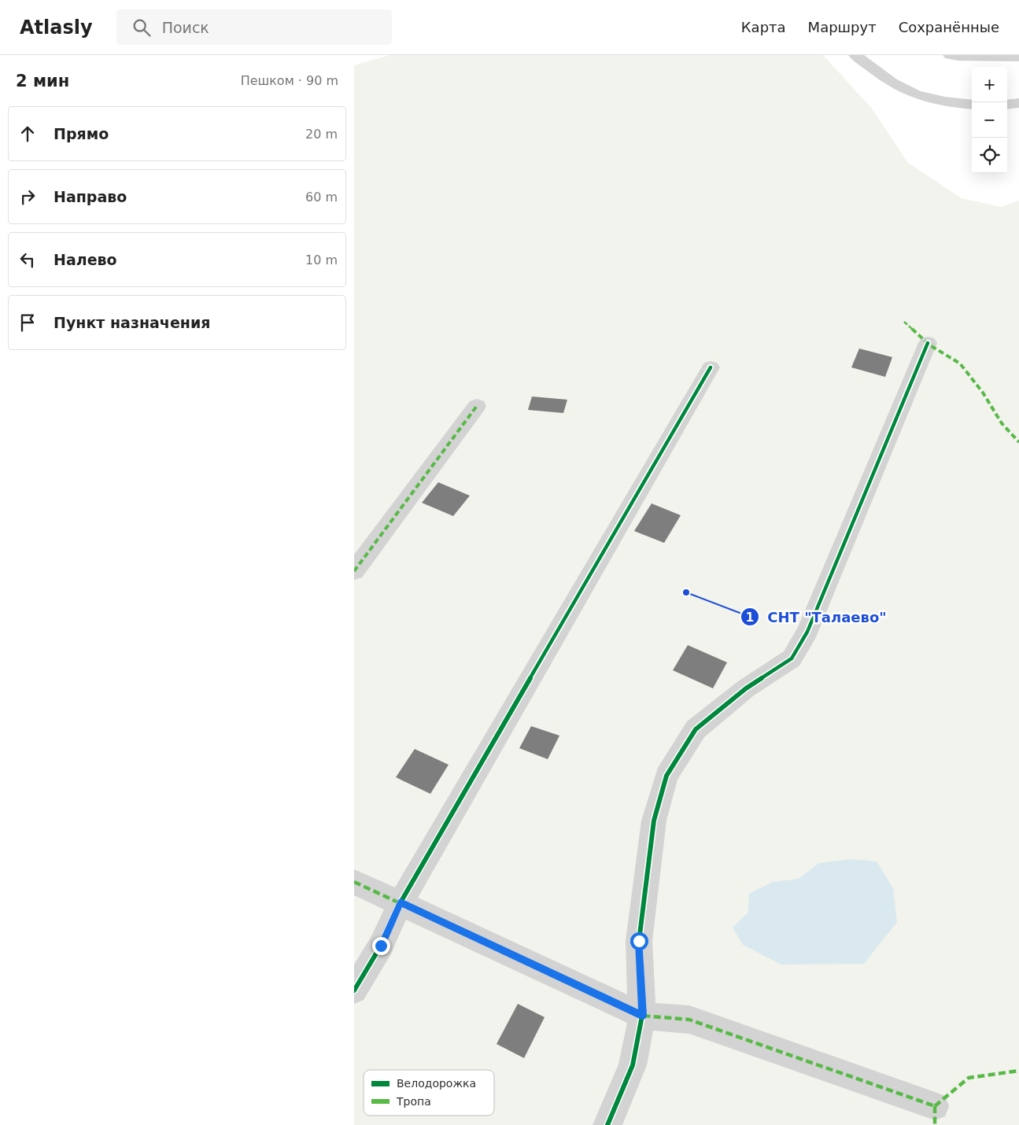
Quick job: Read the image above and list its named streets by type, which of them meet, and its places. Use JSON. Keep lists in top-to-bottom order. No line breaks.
{"places":["СНТ \"Талаево\""],"legend":["Велодорожка","Тропа"],"page":{"header":"Atlasly","search":"Поиск","nav":["Карта","Маршрут","Сохранённые"],"heading":["2 мин","Пешком · 90 m"],"map_buttons":["+","−"],"list":[["Прямо","20 m"],["Направо","60 m"],["Налево","10 m"],"Пункт назначения"]}}
